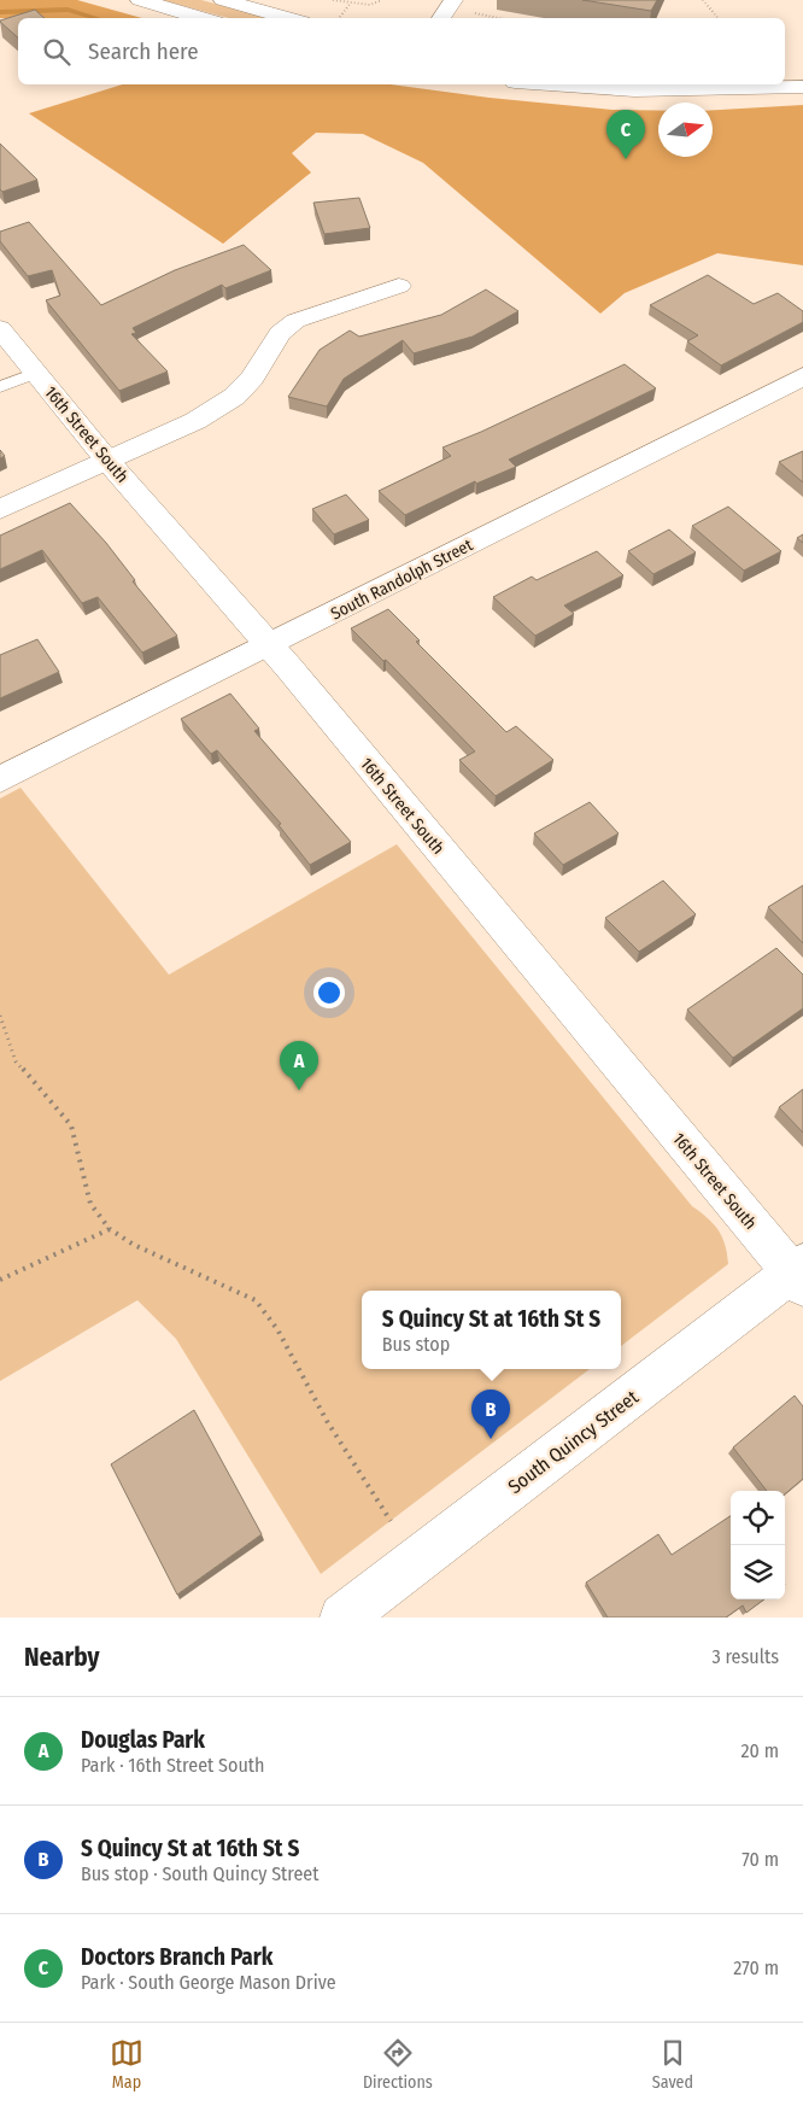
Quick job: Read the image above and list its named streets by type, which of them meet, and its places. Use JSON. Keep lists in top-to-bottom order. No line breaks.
{"streets":{"street":["16th Street South","South Randolph Street","South Quincy Street"]},"crossings":[["16th Street South","South Randolph Street"],["16th Street South","South Quincy Street"]],"north":"right","page":{"search":"Search here","pins":["C","A","B"],"popup":["S Quincy St at 16th St S","Bus stop"],"heading":["Nearby","3 results"],"list":[{"mark":"A","name":"Douglas Park","note":"Park · 16th Street South","value":"20 m"},{"mark":"B","name":"S Quincy St at 16th St S","note":"Bus stop · South Quincy Street","value":"70 m"},{"mark":"C","name":"Doctors Branch Park","note":"Park · South George Mason Drive","value":"270 m"}],"nav":["Map","Directions","Saved"]}}
